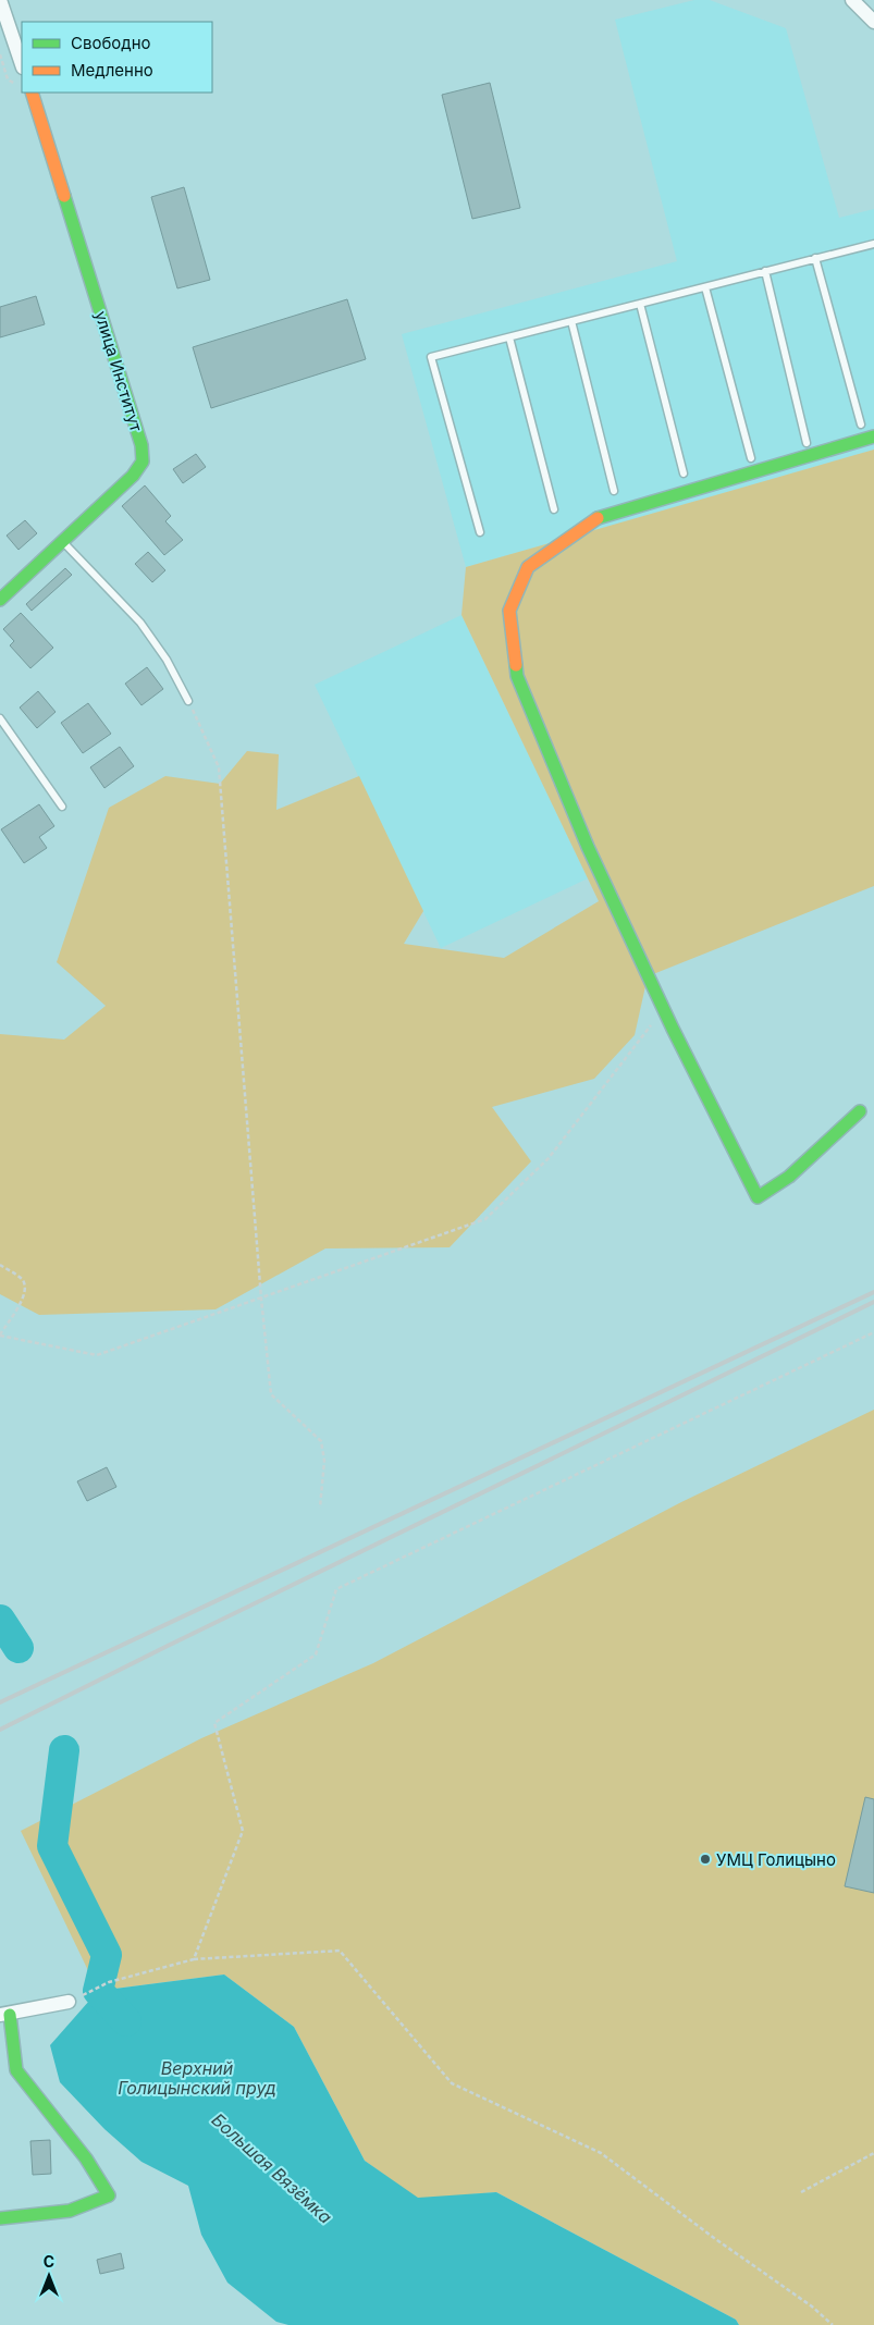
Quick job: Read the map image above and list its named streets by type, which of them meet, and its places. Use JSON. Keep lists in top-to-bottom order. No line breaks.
{"streets":{"street":["улица Институт"]},"water":["Верхний Голицынский пруд","Большая Вязёмка"],"places":["УМЦ Голицыно"],"legend":["Свободно","Медленно"],"north":"top"}
